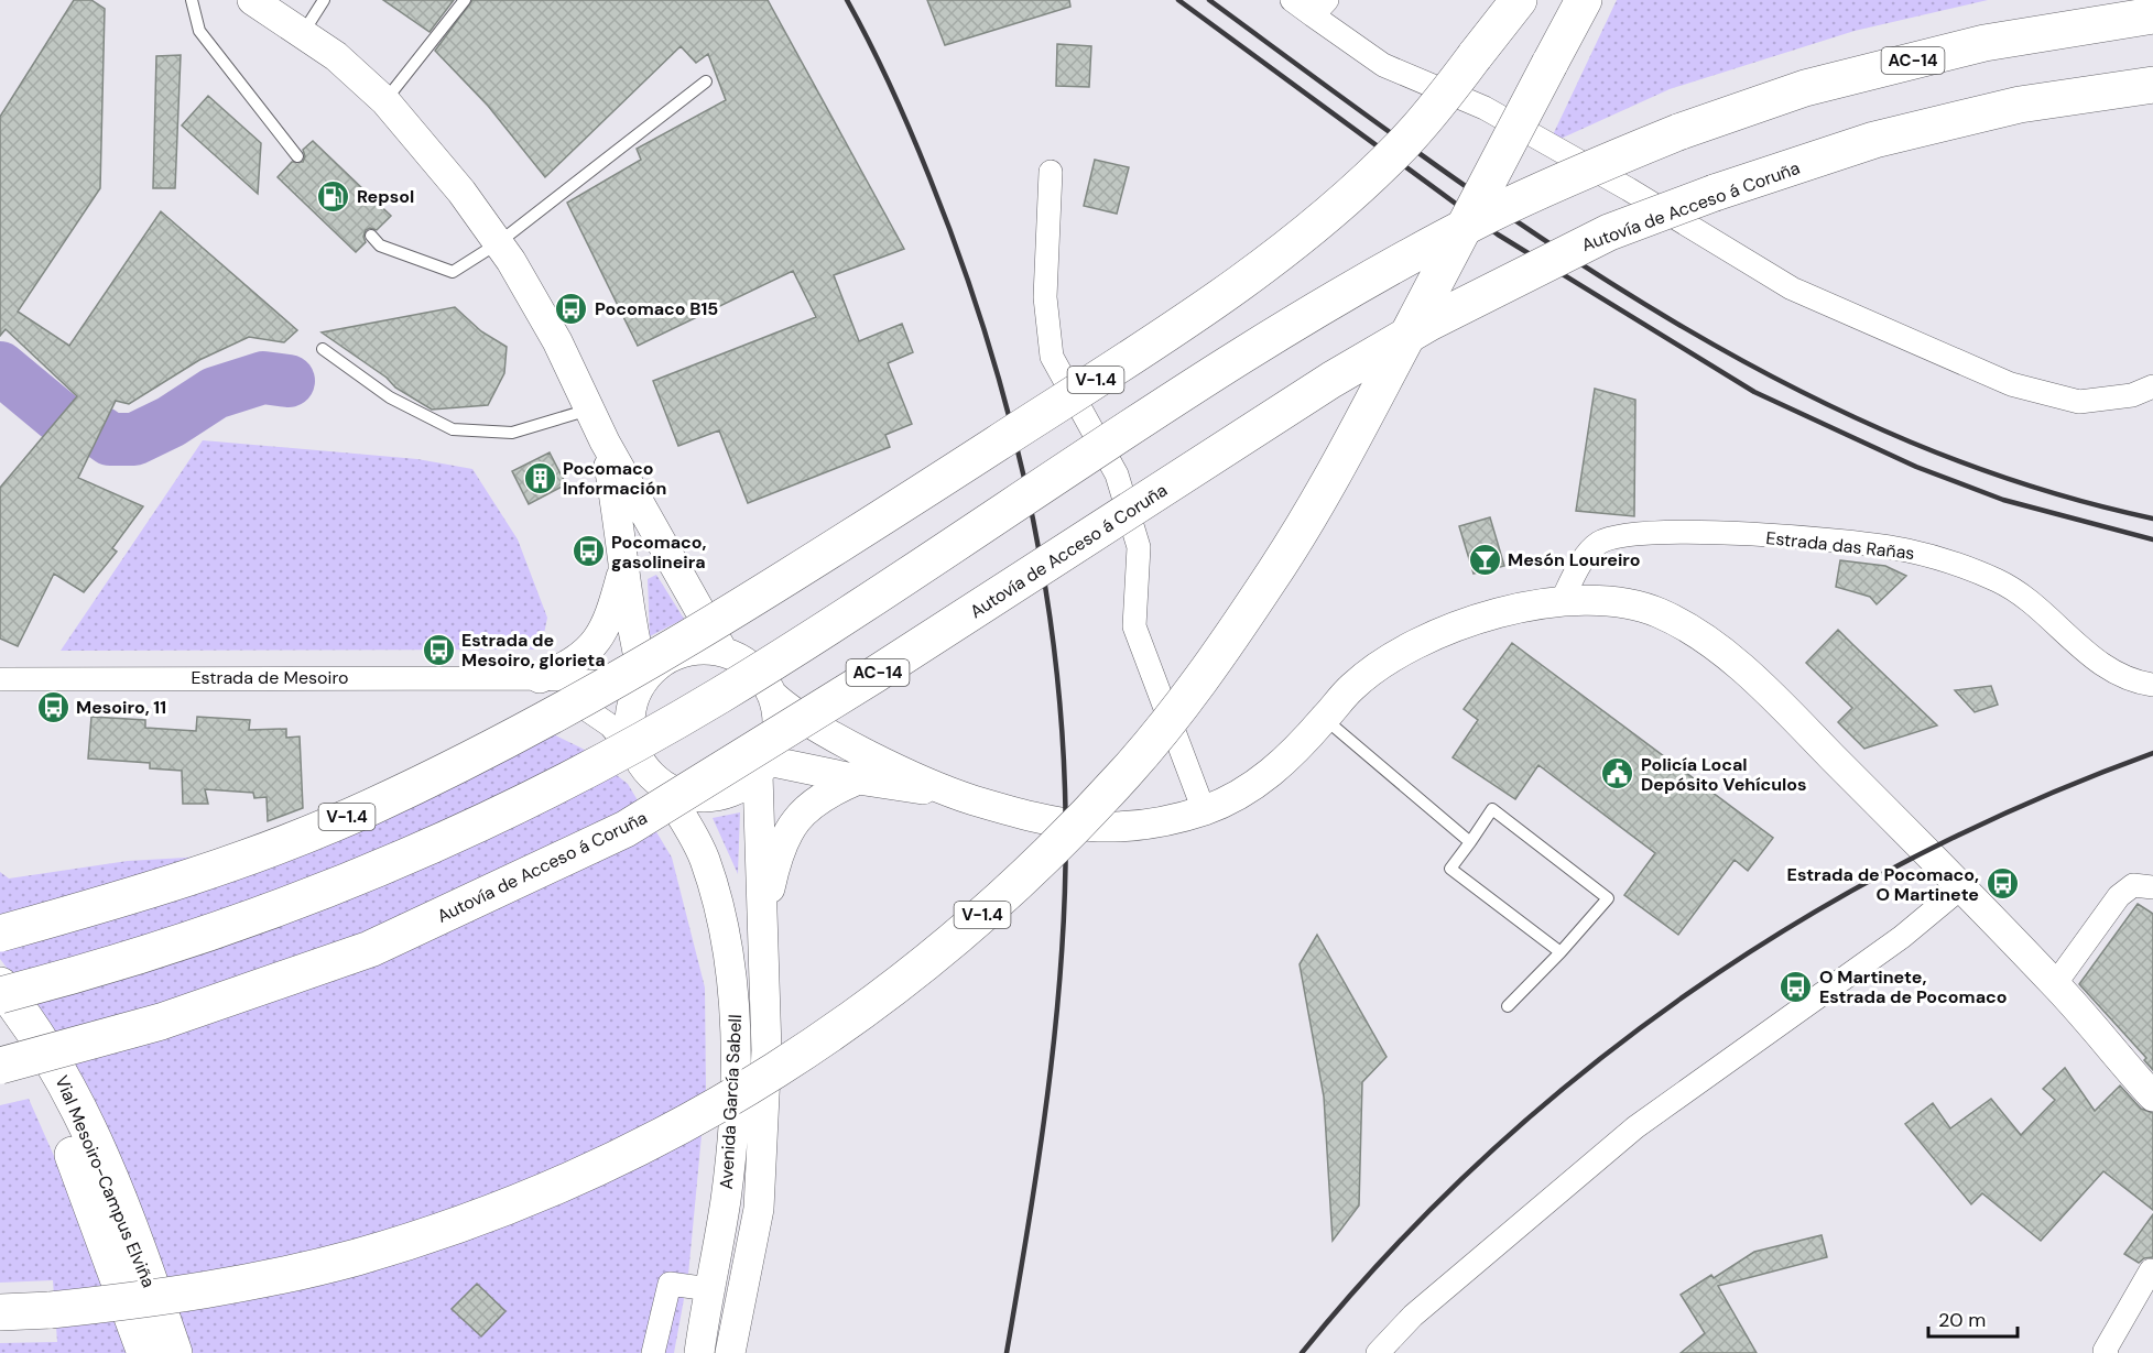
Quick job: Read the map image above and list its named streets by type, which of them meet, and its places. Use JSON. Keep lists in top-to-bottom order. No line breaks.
{"streets":{"main road":["AC-14","Autovía de Acceso á Coruña","V-1.4","Vial Mesoiro-Campus Elviña"],"street":["Estrada das Rañas","Estrada de Mesoiro","Avenida García Sabell"]},"crossings":[["Estrada de Mesoiro","Avenida García Sabell"]],"places":{"fuel station":["Repsol"],"bus stop":["Pocomaco B15","Pocomaco, gasolineira","Estrada de Mesoiro, glorieta","Mesoiro, 11","Estrada de Pocomaco, O Martinete","O Martinete, Estrada de Pocomaco"],"building":["Pocomaco Información"],"bar":["Mesón Loureiro"],"public building":["Policía Local Depósito Vehículos"]},"scale_bar":"20 m"}
